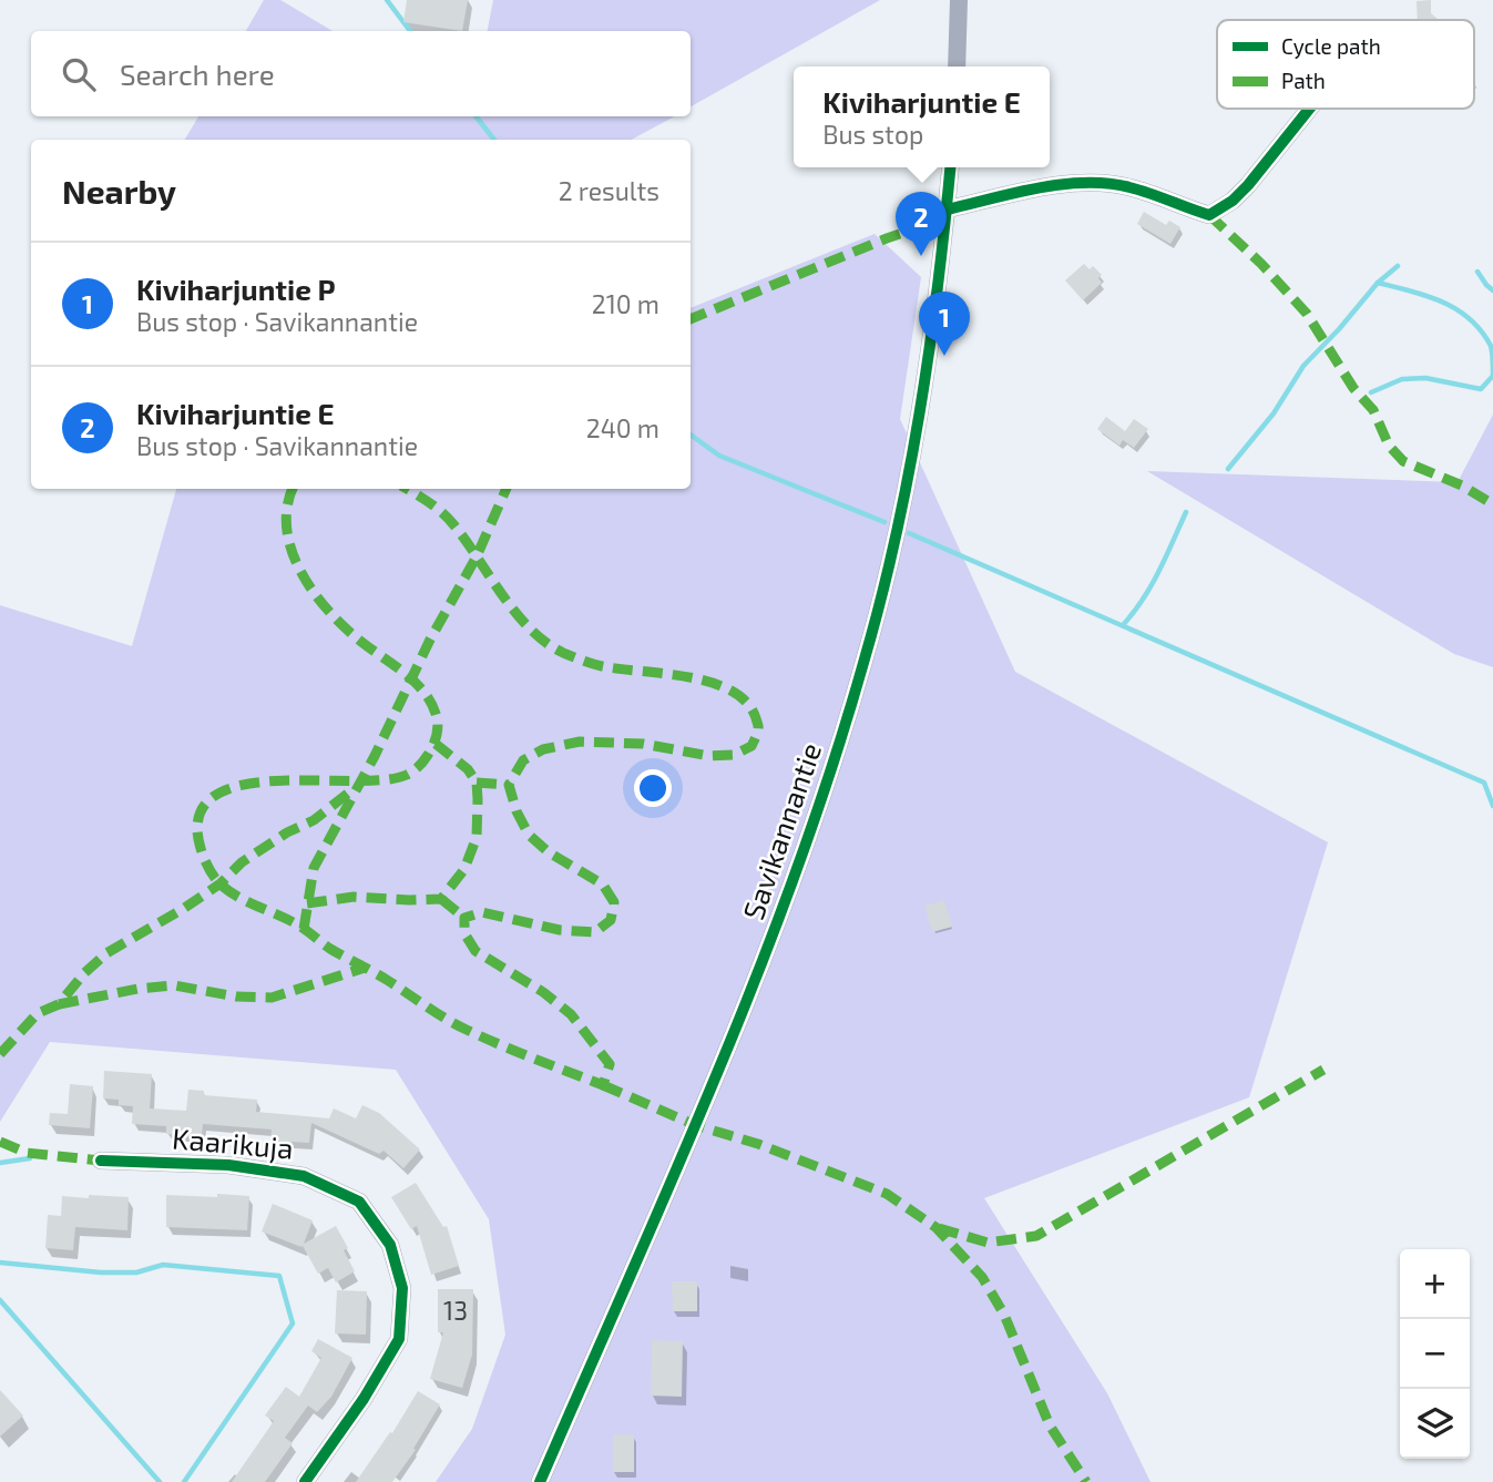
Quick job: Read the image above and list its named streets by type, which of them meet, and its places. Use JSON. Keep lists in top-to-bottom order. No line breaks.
{"streets":{"street":["Savikannantie","Kaarikuja"]},"house_numbers":["13"],"legend":["Cycle path","Path"],"page":{"search":"Search here","popup":["Kiviharjuntie E","Bus stop"],"heading":["Nearby","2 results"],"pins":["2","1"],"list":[{"mark":"1","name":"Kiviharjuntie P","note":"Bus stop · Savikannantie","value":"210 m"},{"mark":"2","name":"Kiviharjuntie E","note":"Bus stop · Savikannantie","value":"240 m"}],"map_buttons":["+","−"]}}
